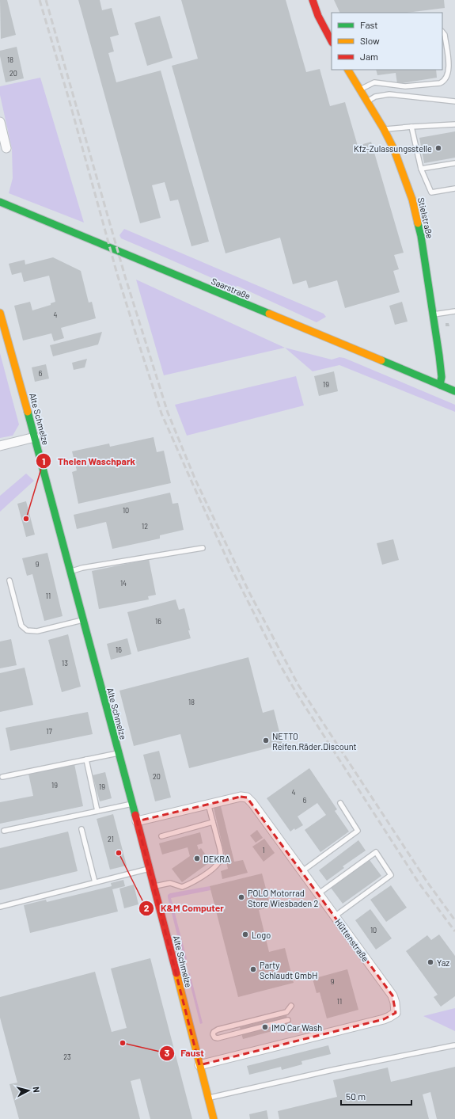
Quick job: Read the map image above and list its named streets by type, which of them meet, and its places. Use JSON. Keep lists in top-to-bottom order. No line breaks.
{"streets":{"street":["Stielstraße","Saarstraße","Alte Schmelze","Hüttenstraße"]},"crossings":[["Stielstraße","Saarstraße"],["Alte Schmelze","Hüttenstraße"]],"places":["Kfz-Zulassungsstelle","Thelen Waschpark","NETTO Reifen.Räder.Discount","K&M Computer","DEKRA","POLO Motorrad Store Wiesbaden 2","Logo","Yaz","Party Schlaudt GmbH","IMO Car Wash","Faust"],"house_numbers":["18","20","4","6","19","10","12","9","14","11","16","16","13","18","17","20","19","19","4","6","21","1","10","9","11","23"],"legend":["Fast","Slow","Jam"],"scale_bar":"50 m","north":"right"}
